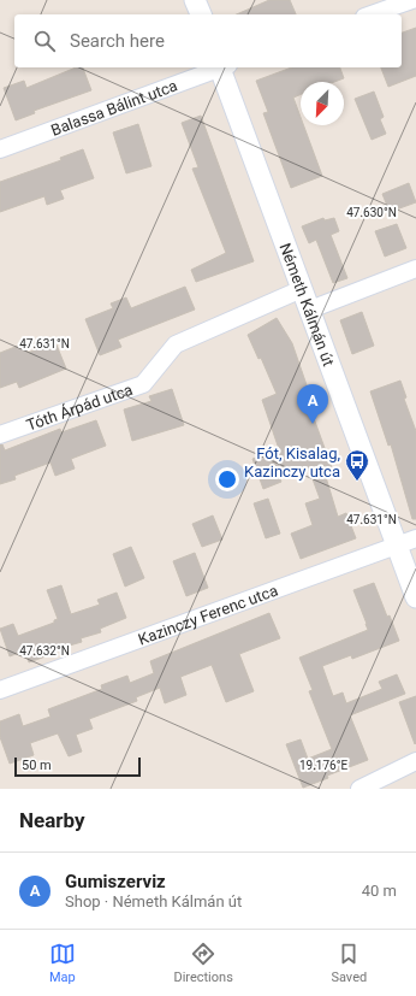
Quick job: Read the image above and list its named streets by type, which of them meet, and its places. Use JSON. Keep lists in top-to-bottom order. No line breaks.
{"streets":{"street":["Balassa Bálint utca","Németh Kálmán út","Tóth Árpád utca","Kazinczy Ferenc utca"]},"crossings":[["Németh Kálmán út","Tóth Árpád utca"],["Németh Kálmán út","Kazinczy Ferenc utca"]],"places":{"bus stop":["Fót, Kisalag, Kazinczy utca"]},"scale_bar":"50 m","north":"bottom left","page":{"search":"Search here","pins":"A","scale":"50 m","heading":"Nearby","list":[{"mark":"A","name":"Gumiszerviz","note":"Shop · Németh Kálmán út","value":"40 m"}],"nav":["Map","Directions","Saved"]},"coordinates":["47.630°N","47.631°N","47.632°N","19.176°E"]}
